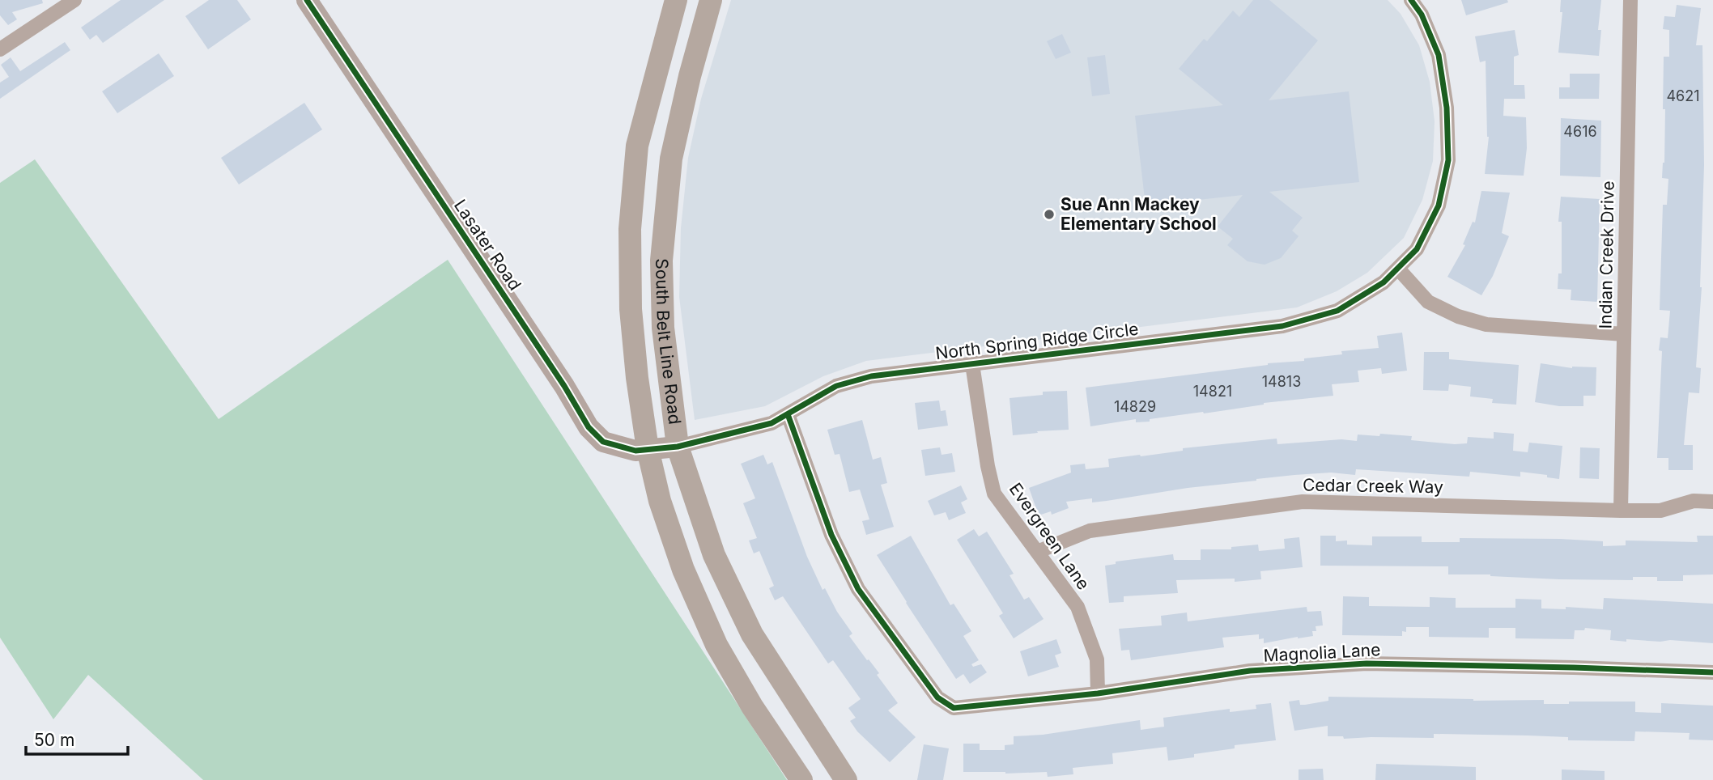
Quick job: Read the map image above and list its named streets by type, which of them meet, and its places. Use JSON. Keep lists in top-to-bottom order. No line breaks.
{"streets":{"main road":["South Belt Line Road"],"street":["Lasater Road","Indian Creek Drive","North Spring Ridge Circle","Cedar Creek Way","Evergreen Lane","Magnolia Lane"]},"crossings":[["Lasater Road","South Belt Line Road"],["Lasater Road","North Spring Ridge Circle"],["Indian Creek Drive","Cedar Creek Way"],["South Belt Line Road","North Spring Ridge Circle"],["North Spring Ridge Circle","Evergreen Lane"],["North Spring Ridge Circle","Magnolia Lane"],["Cedar Creek Way","Evergreen Lane"],["Evergreen Lane","Magnolia Lane"]],"places":["Sue Ann Mackey Elementary School"],"house_numbers":["4621","4616","14813","14821","14829"],"scale_bar":"50 m"}
